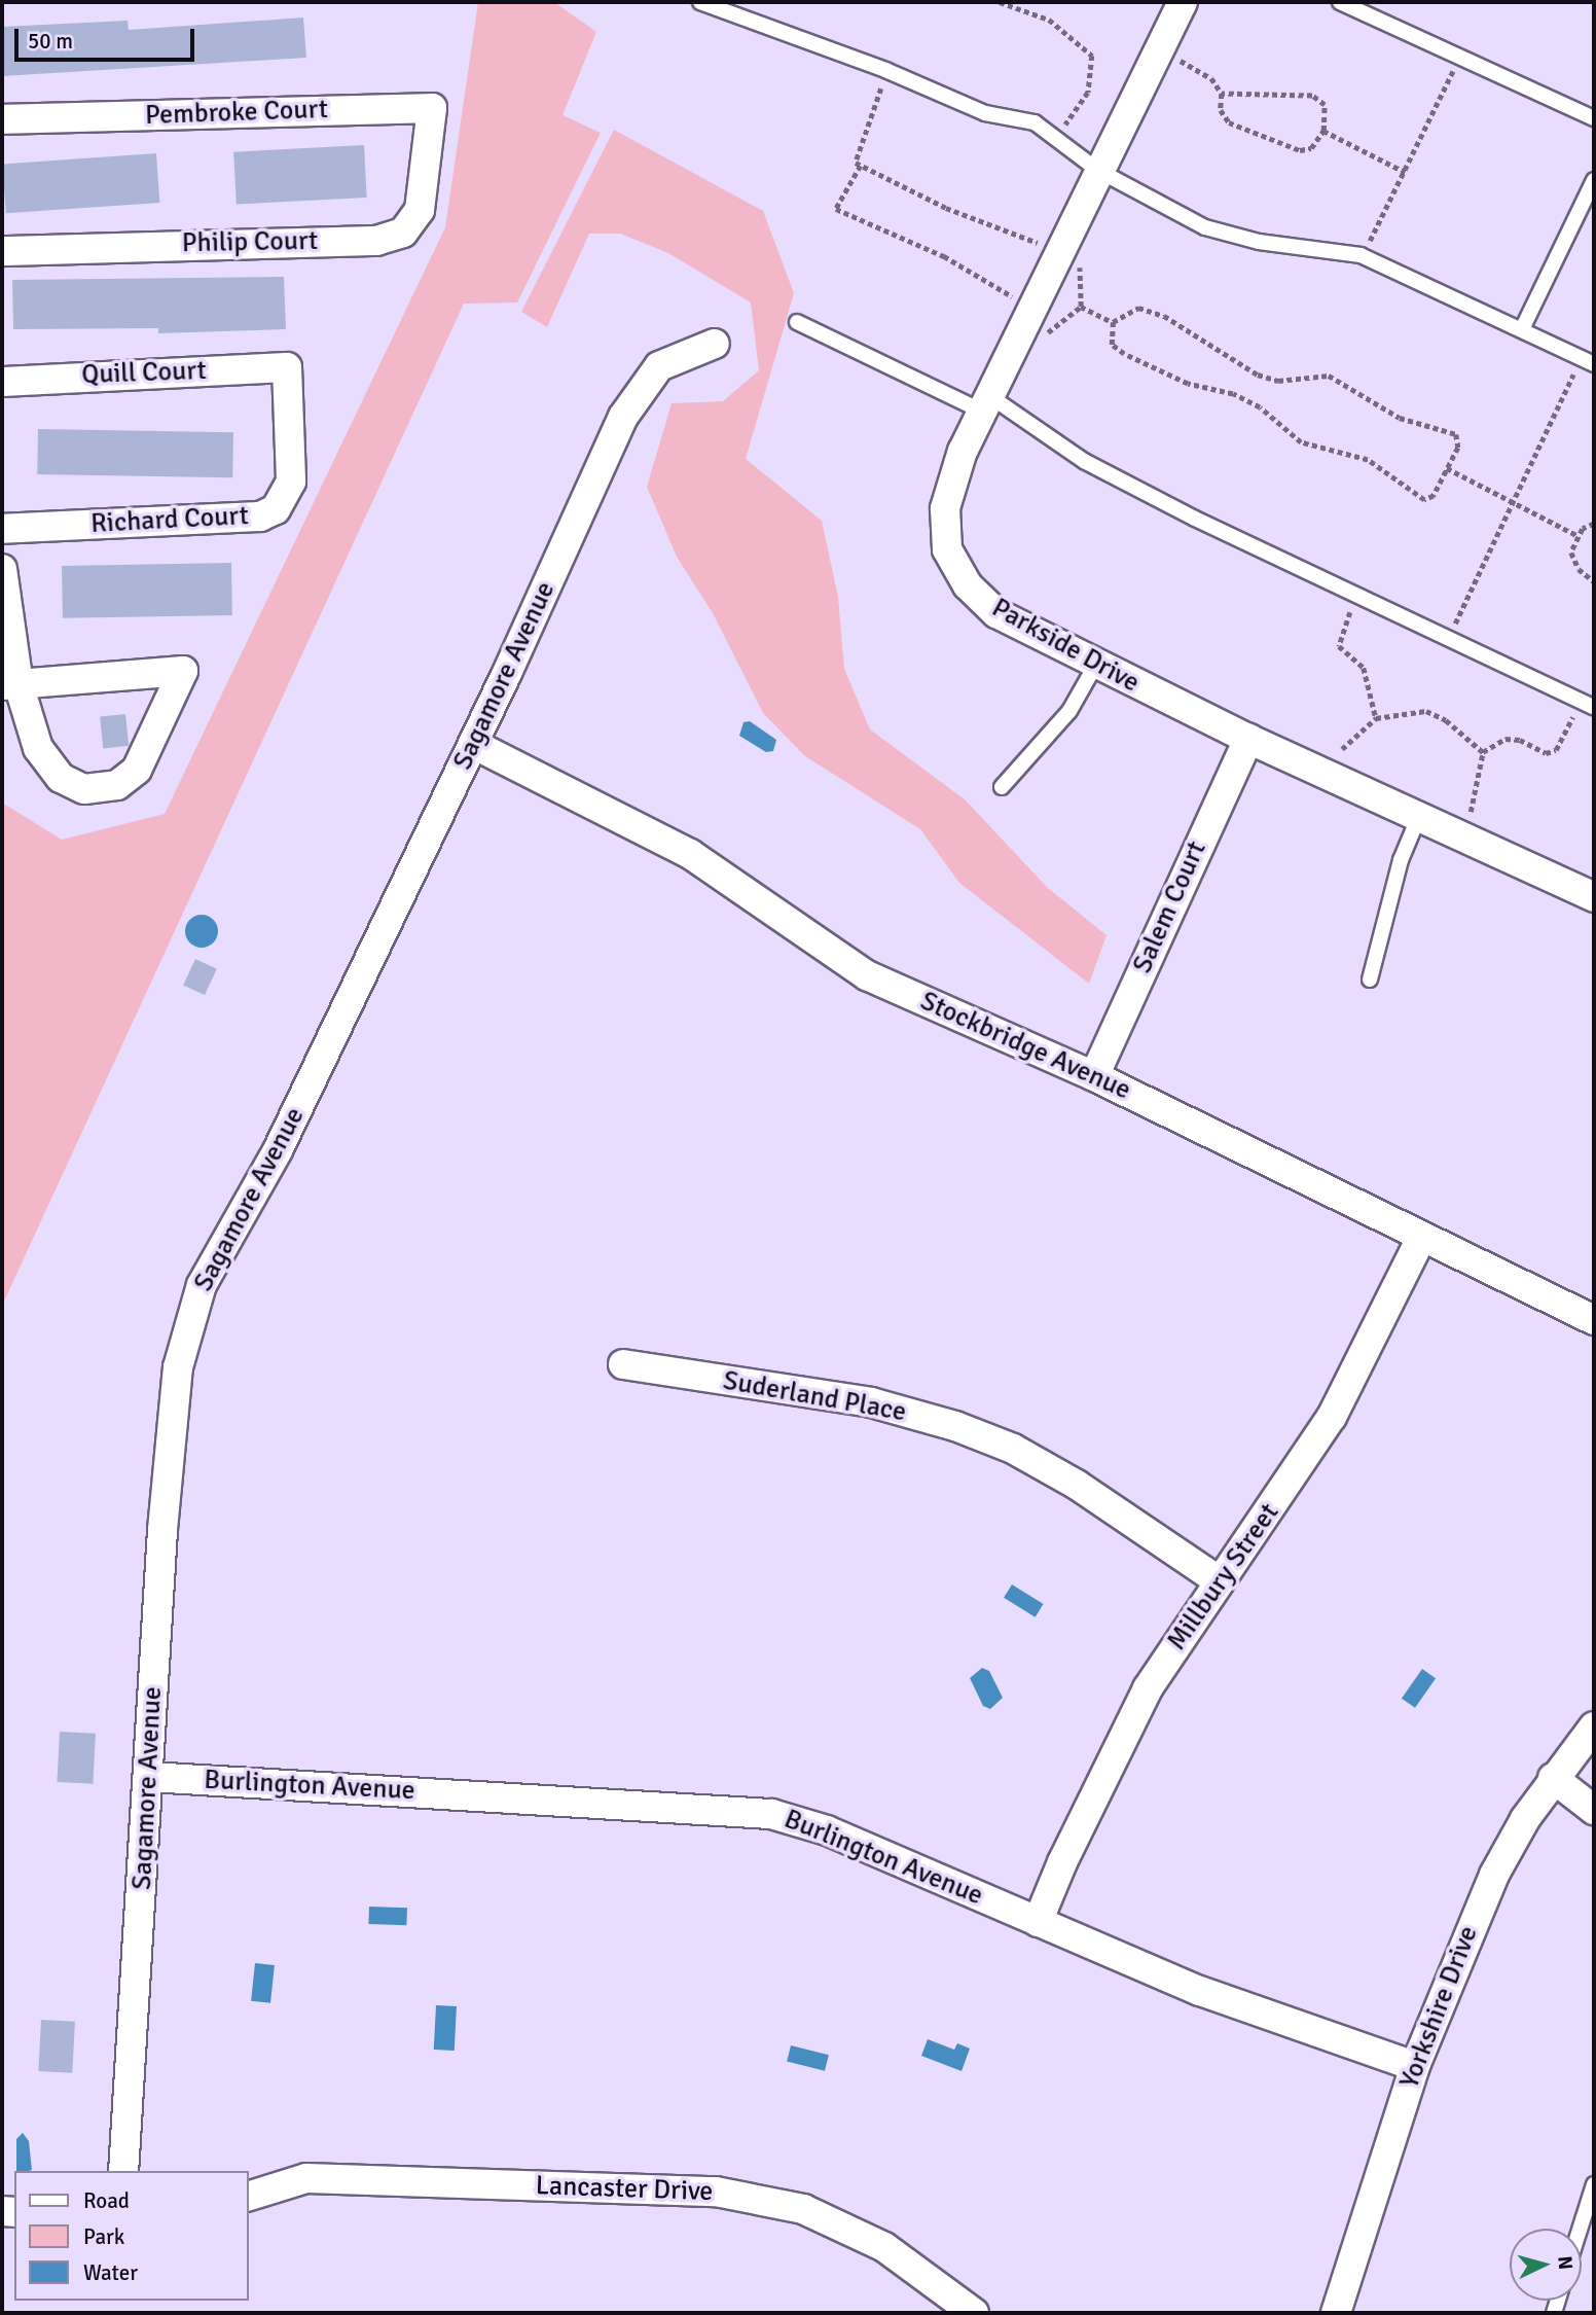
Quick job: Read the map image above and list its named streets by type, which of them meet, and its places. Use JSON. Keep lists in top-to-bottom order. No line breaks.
{"streets":{"street":["Pembroke Court","Philip Court","Quill Court","Richard Court","Parkside Drive","Sagamore Avenue","Salem Court","Stockbridge Avenue","Suderland Place","Millbury Street","Burlington Avenue","Yorkshire Drive","Lancaster Drive"]},"crossings":[["Pembroke Court","Philip Court"],["Quill Court","Richard Court"],["Parkside Drive","Salem Court"],["Sagamore Avenue","Stockbridge Avenue"],["Sagamore Avenue","Burlington Avenue"],["Salem Court","Stockbridge Avenue"],["Stockbridge Avenue","Millbury Street"],["Suderland Place","Millbury Street"],["Millbury Street","Burlington Avenue"],["Burlington Avenue","Yorkshire Drive"]],"legend":["Road","Park","Water"],"scale_bar":"50 m","north":"right"}
